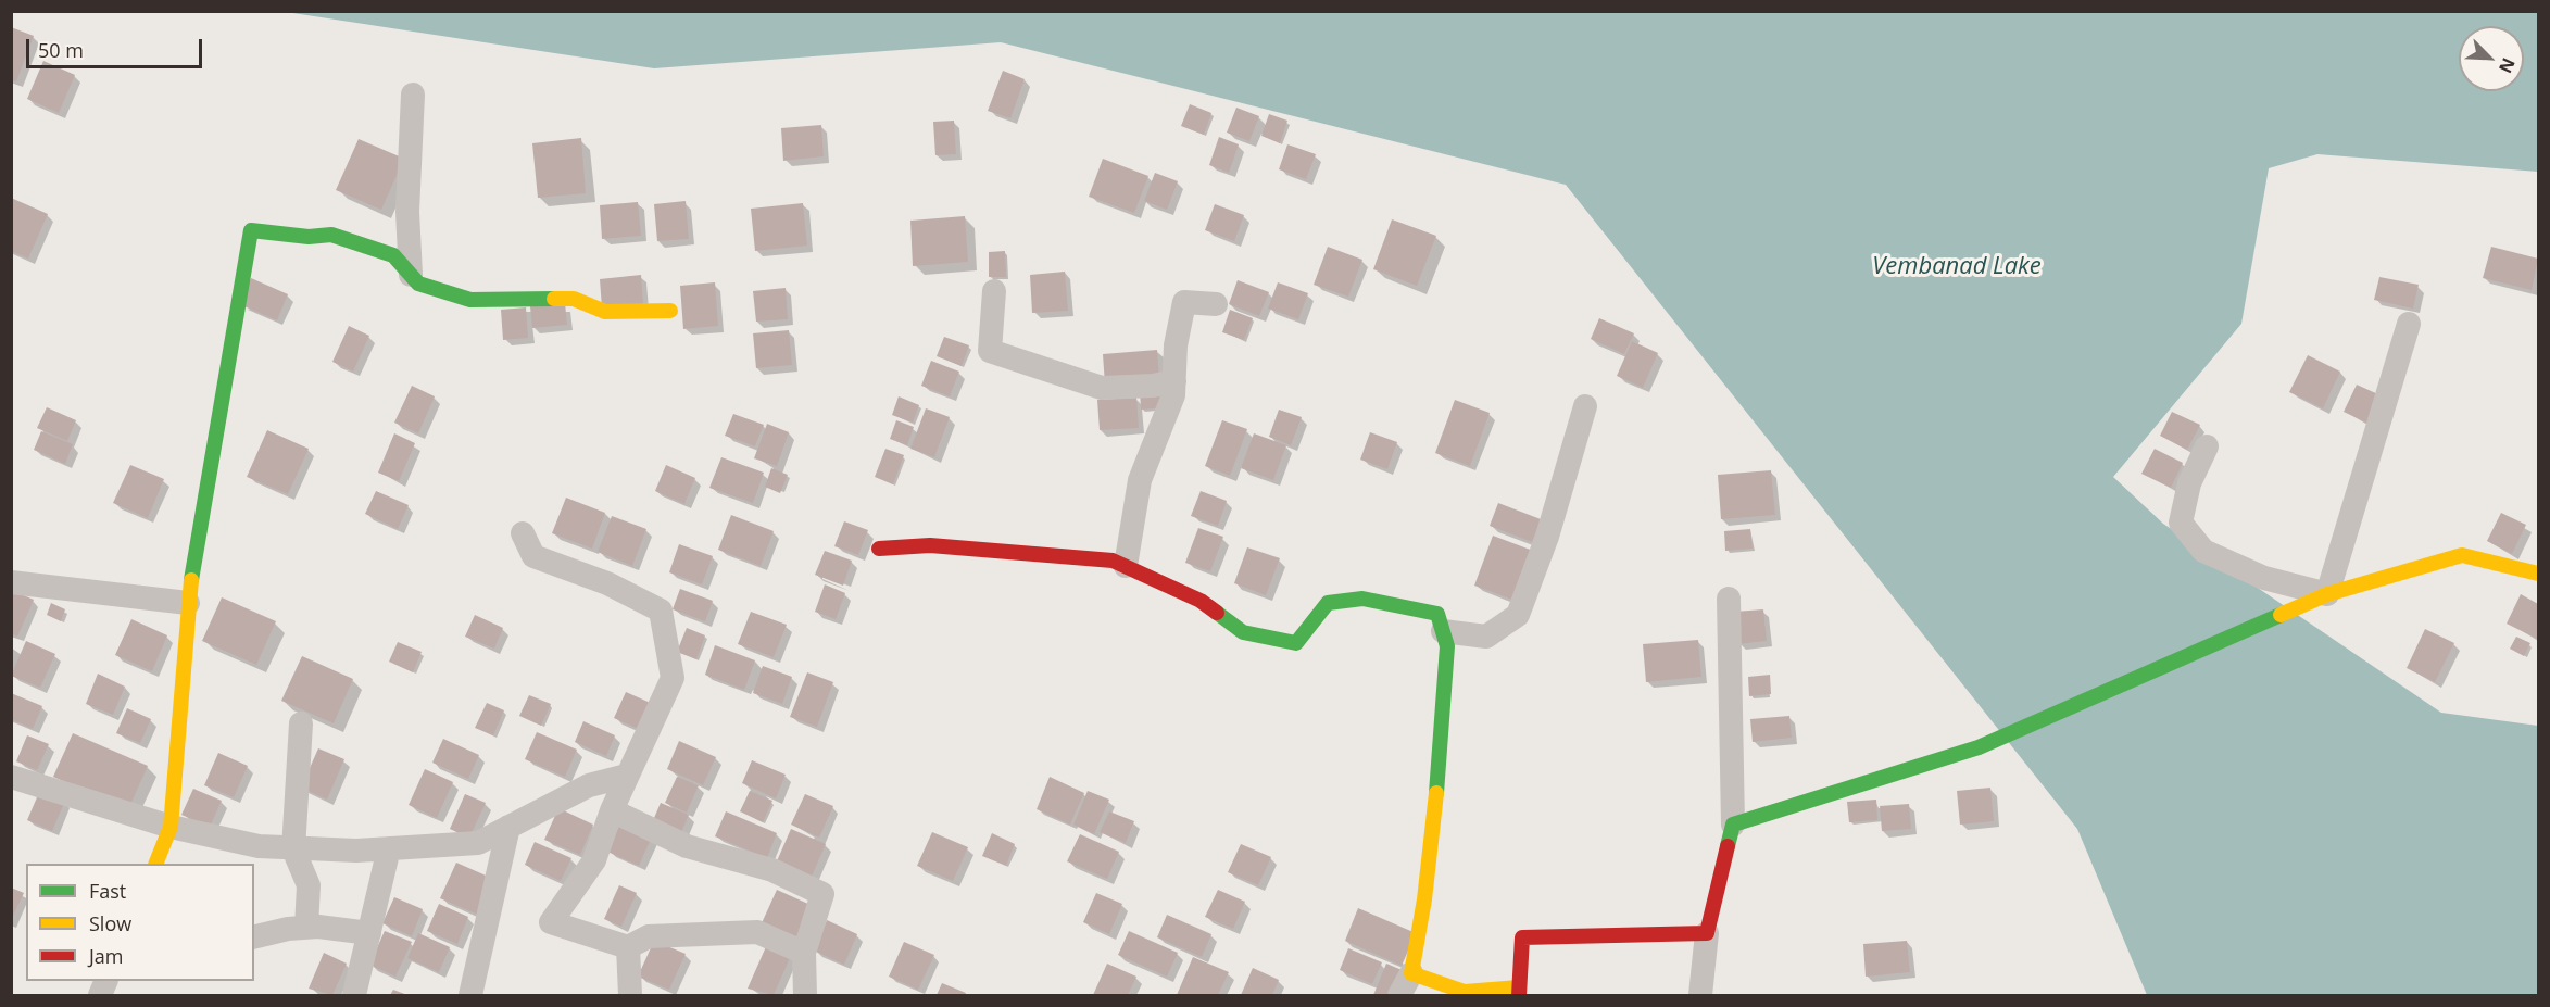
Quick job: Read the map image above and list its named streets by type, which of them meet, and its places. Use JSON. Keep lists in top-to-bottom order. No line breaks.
{"water":["Vembanad Lake"],"legend":["Fast","Slow","Jam"],"scale_bar":"50 m","north":"bottom right"}
